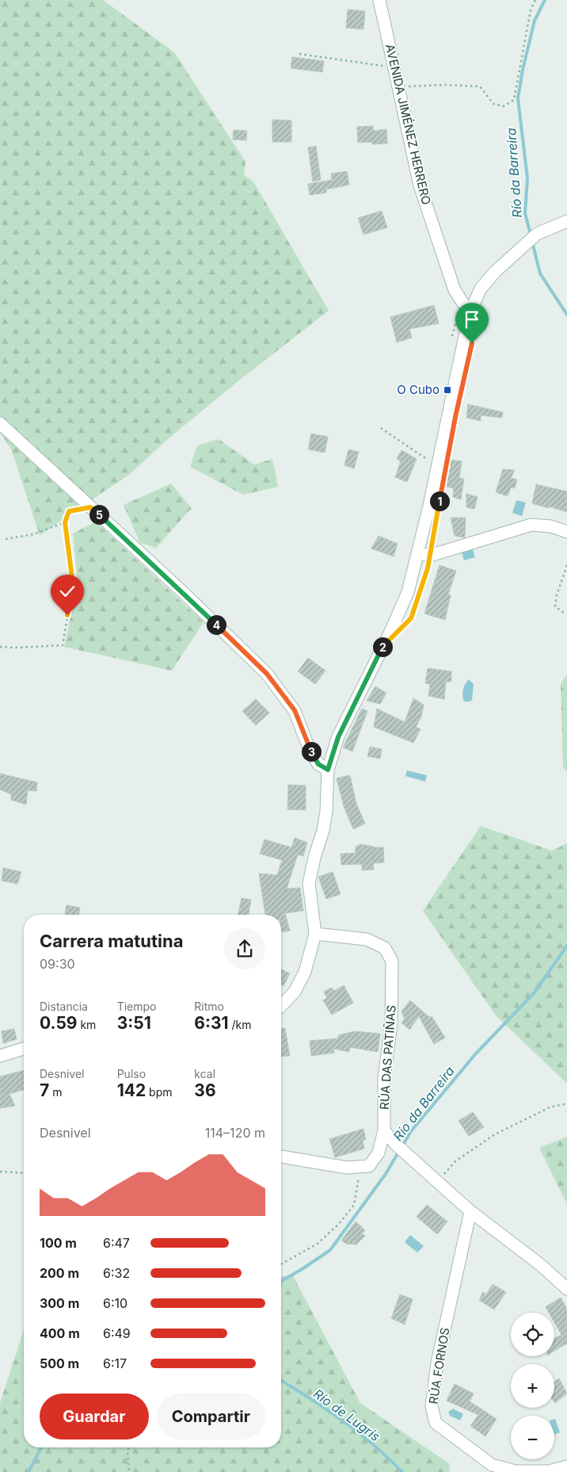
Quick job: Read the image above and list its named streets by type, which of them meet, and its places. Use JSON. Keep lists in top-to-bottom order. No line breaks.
{"streets":{"street":["AVENIDA JIMÉNEZ HERRERO","RÚA DAS PATIÑAS","RÚA FORNOS"]},"water":["Río da Barreira","Río de Lugrís"],"places":{"transit":["O Cubo"]},"page":{"pins":["1","5","4","2","3"],"heading":["Carrera matutina","09:30"],"stats":[["Distancia","0.59 km"],["Tiempo","3:51"],["Ritmo","6:31 /km"],["Desnivel","7 m"],["Pulso","142 bpm"],["kcal","36"]],"chart":["Desnivel","114–120 m"],"list":[{"name":"100 m","note":"6:47"},{"name":"200 m","note":"6:32"},{"name":"300 m","note":"6:10"},{"name":"400 m","note":"6:49"},{"name":"500 m","note":"6:17"}],"map_buttons":["+","−"],"buttons":["Guardar","Compartir"]}}
